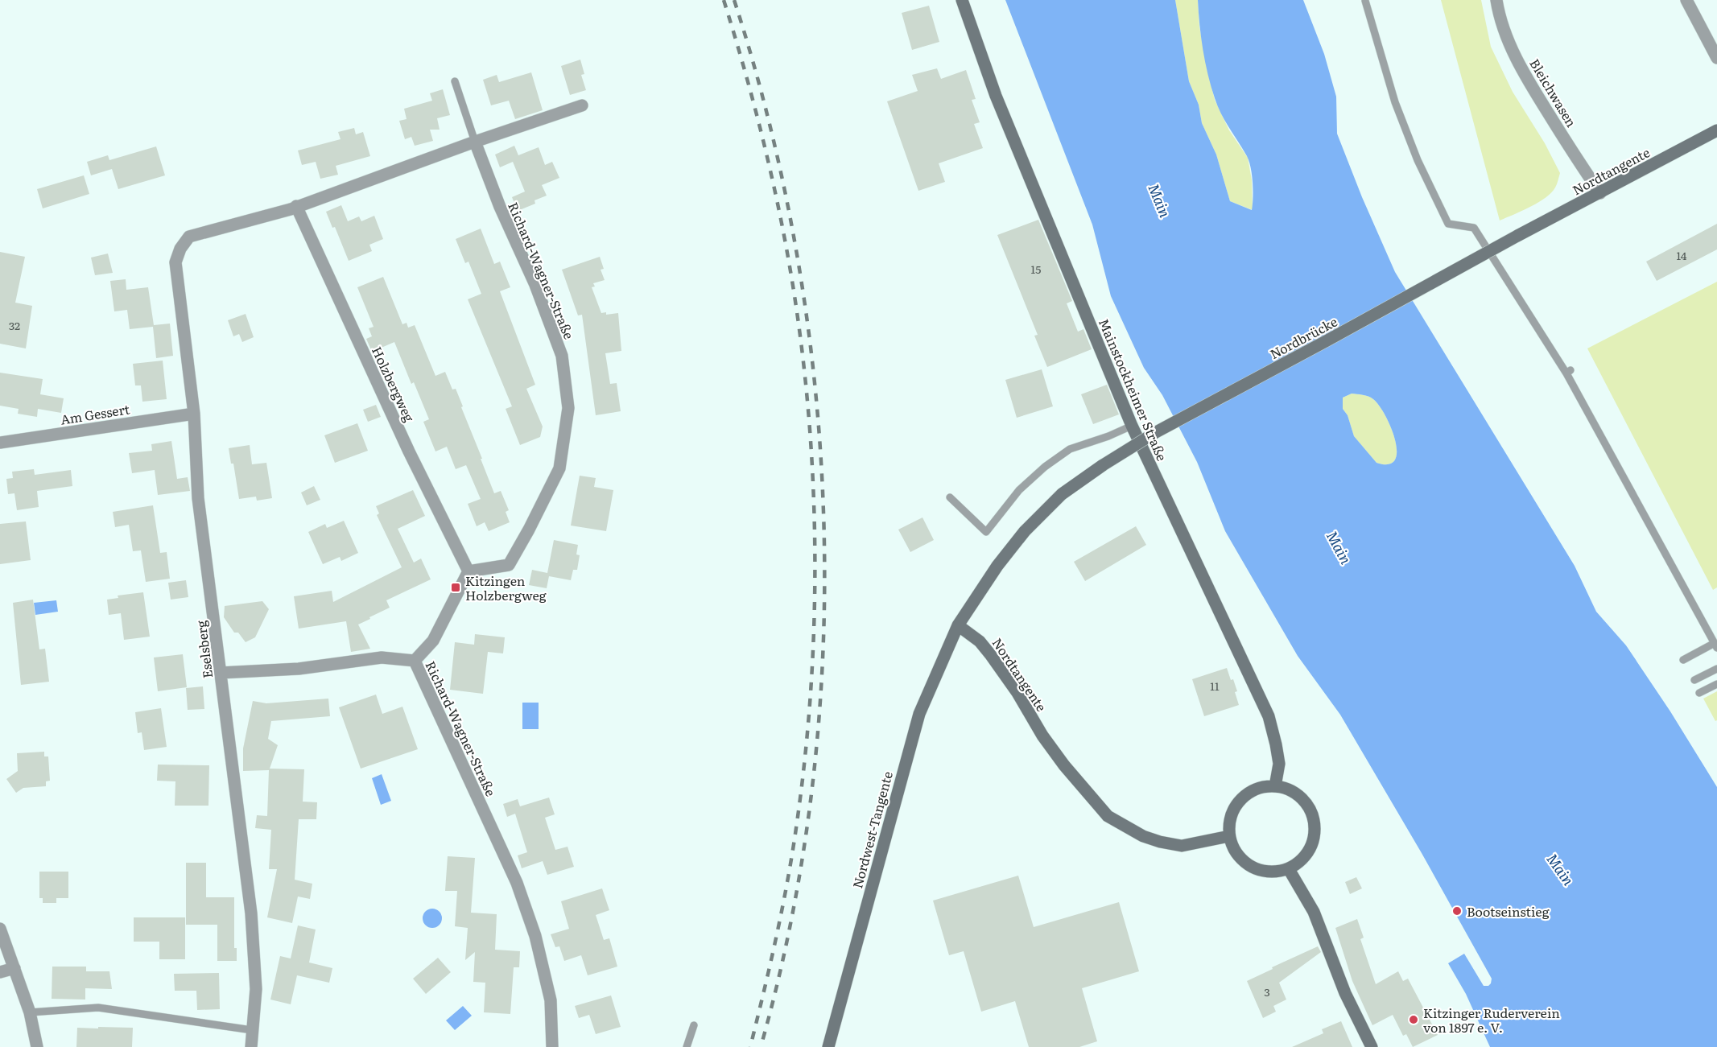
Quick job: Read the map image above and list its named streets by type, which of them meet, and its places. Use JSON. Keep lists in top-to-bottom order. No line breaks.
{"streets":{"main road":["Nordtangente","Nordbrücke","Mainstockheimer Straße","Nordwest-Tangente"],"street":["Bleichwasen","Richard-Wagner-Straße","Holzbergweg","Am Gessert","Eselsberg"]},"crossings":[["Bleichwasen","Nordtangente"],["Nordtangente","Nordbrücke"],["Nordtangente","Mainstockheimer Straße"],["Nordtangente","Nordwest-Tangente"],["Richard-Wagner-Straße","Holzbergweg"],["Nordbrücke","Nordwest-Tangente"],["Holzbergweg","Eselsberg"],["Am Gessert","Eselsberg"]],"water":["Main"],"places":{"transit":["Kitzingen Holzbergweg"],"other":["Bootseinstieg","Kitzinger Ruderverein von 1897 e. V."]},"house_numbers":["14","15","32","11","3"]}
